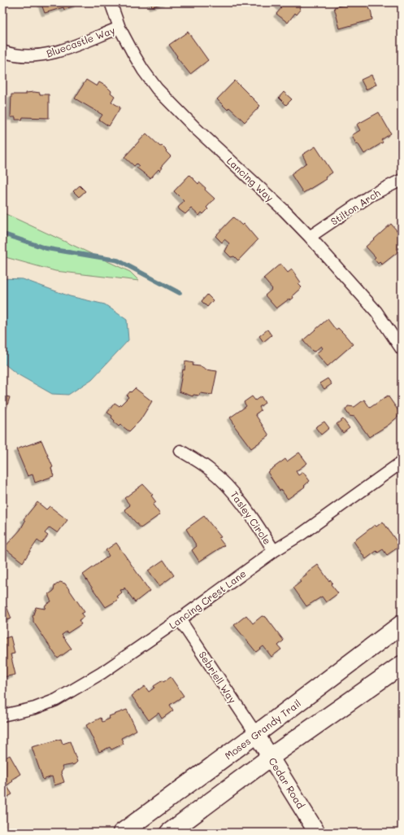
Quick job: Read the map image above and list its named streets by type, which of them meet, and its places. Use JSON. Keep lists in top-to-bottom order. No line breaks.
{"streets":{"main road":["Moses Grandy Trail"],"street":["Bluecastle Way","Lancing Way","Stilton Arch","Tasley Circle","Lancing Crest Lane","Sebriell Way","Cedar Road"]},"crossings":[["Bluecastle Way","Lancing Way"],["Lancing Way","Stilton Arch"],["Tasley Circle","Lancing Crest Lane"],["Lancing Crest Lane","Sebriell Way"],["Sebriell Way","Moses Grandy Trail"],["Sebriell Way","Cedar Road"],["Moses Grandy Trail","Cedar Road"]]}
